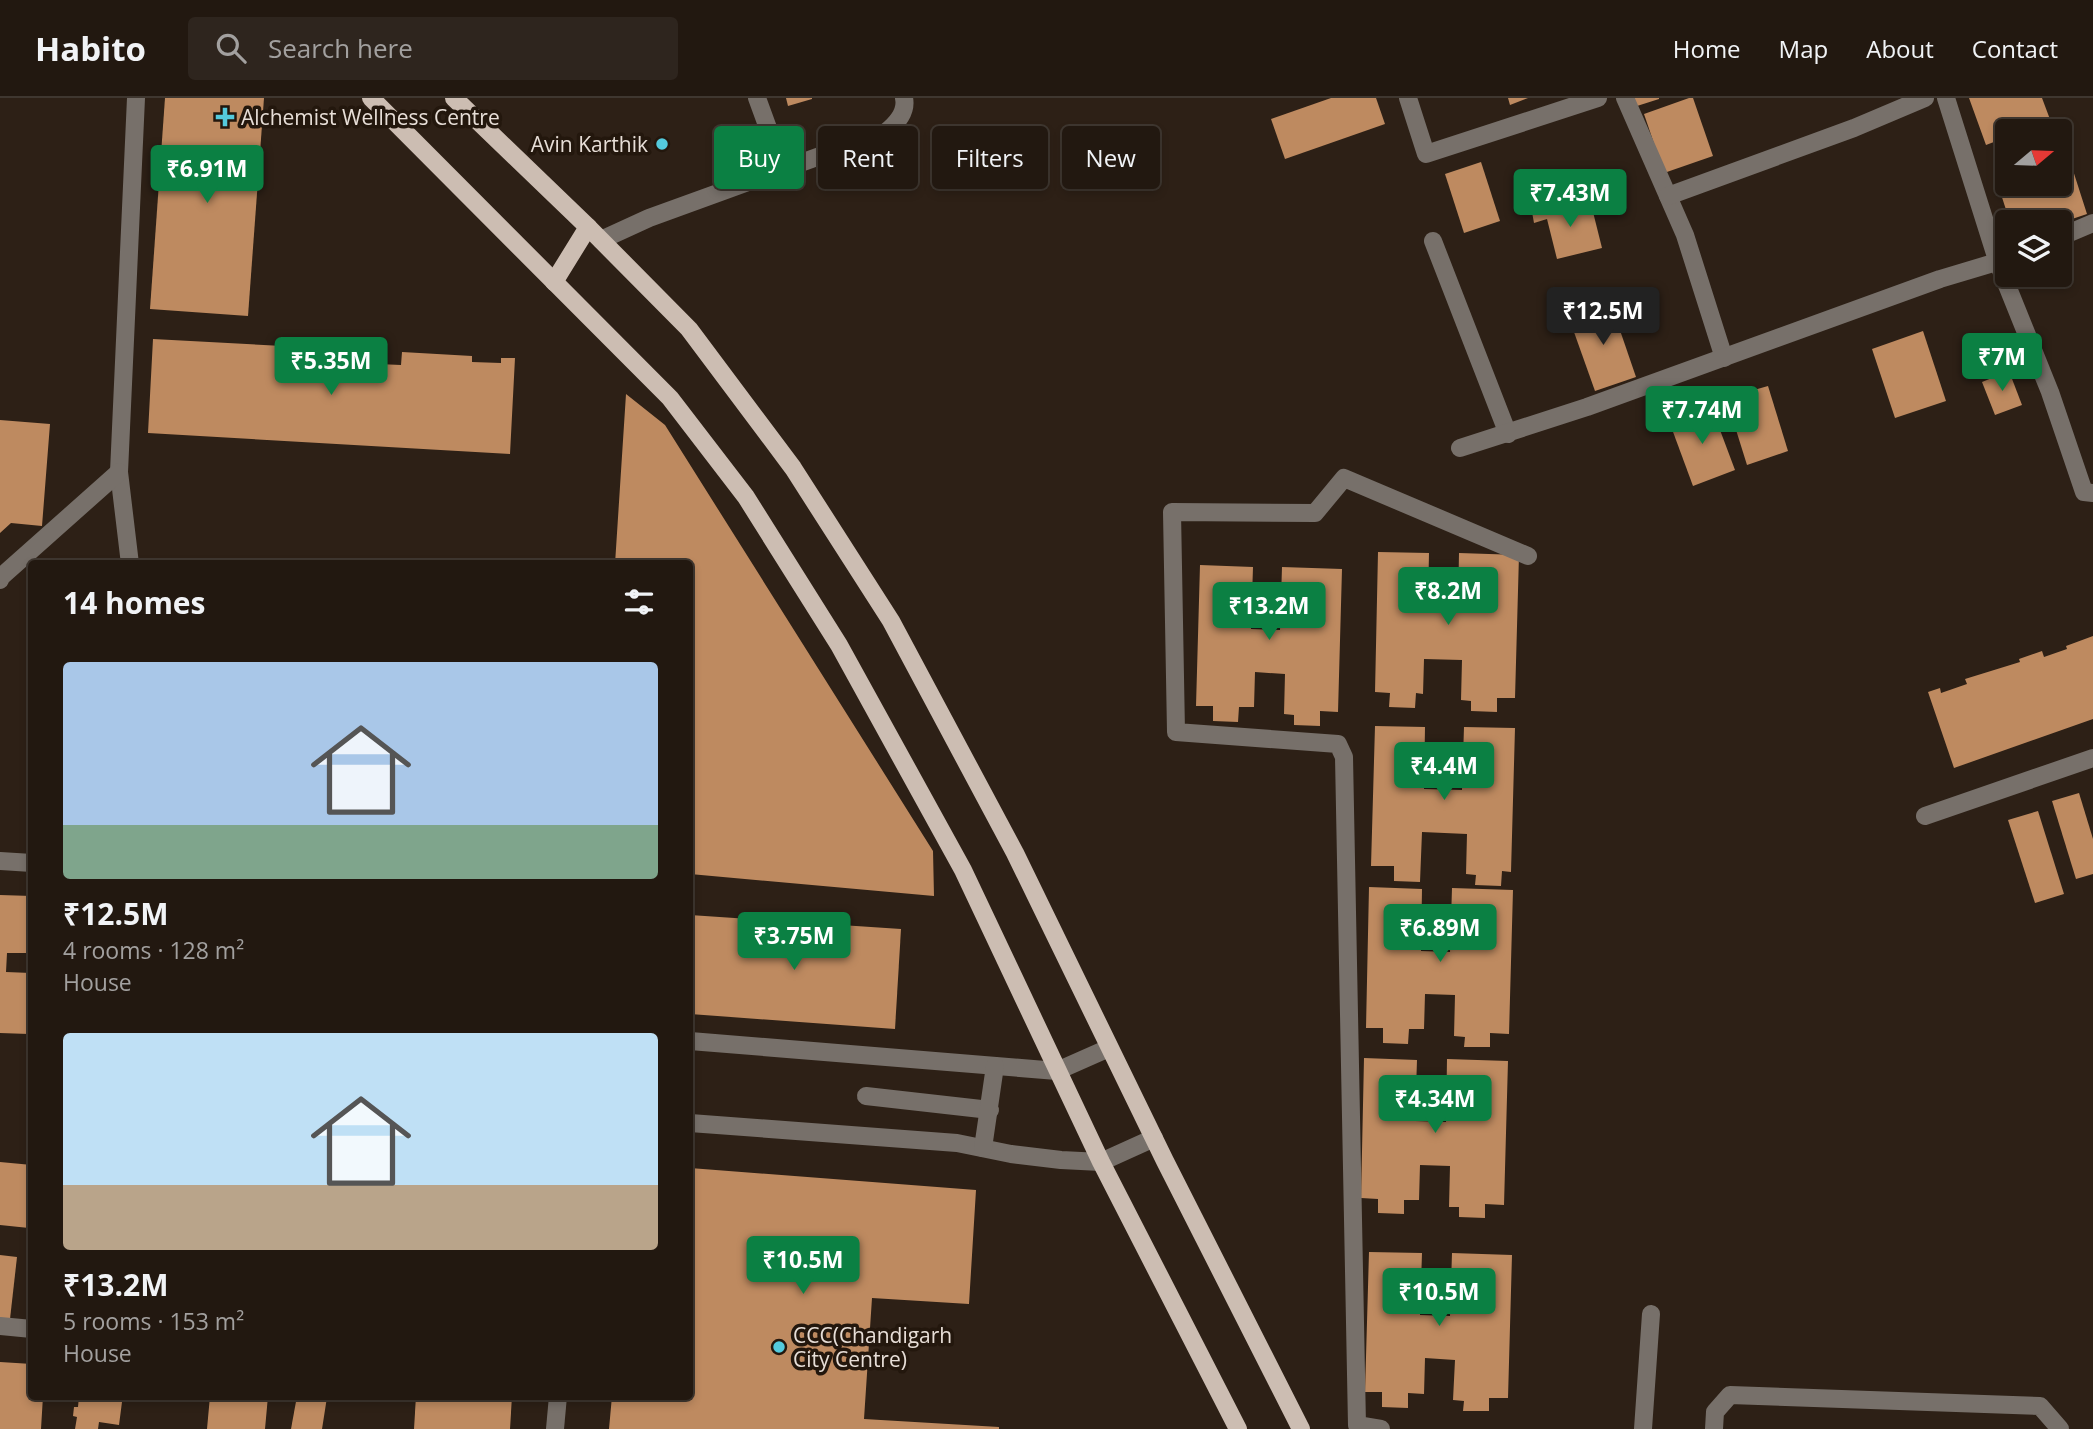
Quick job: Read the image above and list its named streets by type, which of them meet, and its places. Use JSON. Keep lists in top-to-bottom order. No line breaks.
{"places":{"health":["Alchemist Wellness Centre"],"other":["Avin Karthik","CCC(Chandigarh City Centre)"]},"north":"right","page":{"header":"Habito","search":"Search here","nav":["Home","Map","About","Contact"],"chip":["Buy","Rent","Filters","New"],"price":["₹6.91M","₹7.43M","₹12.5M","₹7M","₹5.35M","₹7.74M","₹8.2M","₹13.2M","₹4.4M","₹6.89M","₹3.75M","₹4.34M","₹10.5M","₹10.5M"],"heading":"14 homes","list":[{"name":"₹12.5M","note":"4 rooms · 128 m² · House"},{"name":"₹13.2M","note":"5 rooms · 153 m² · House"}]}}
